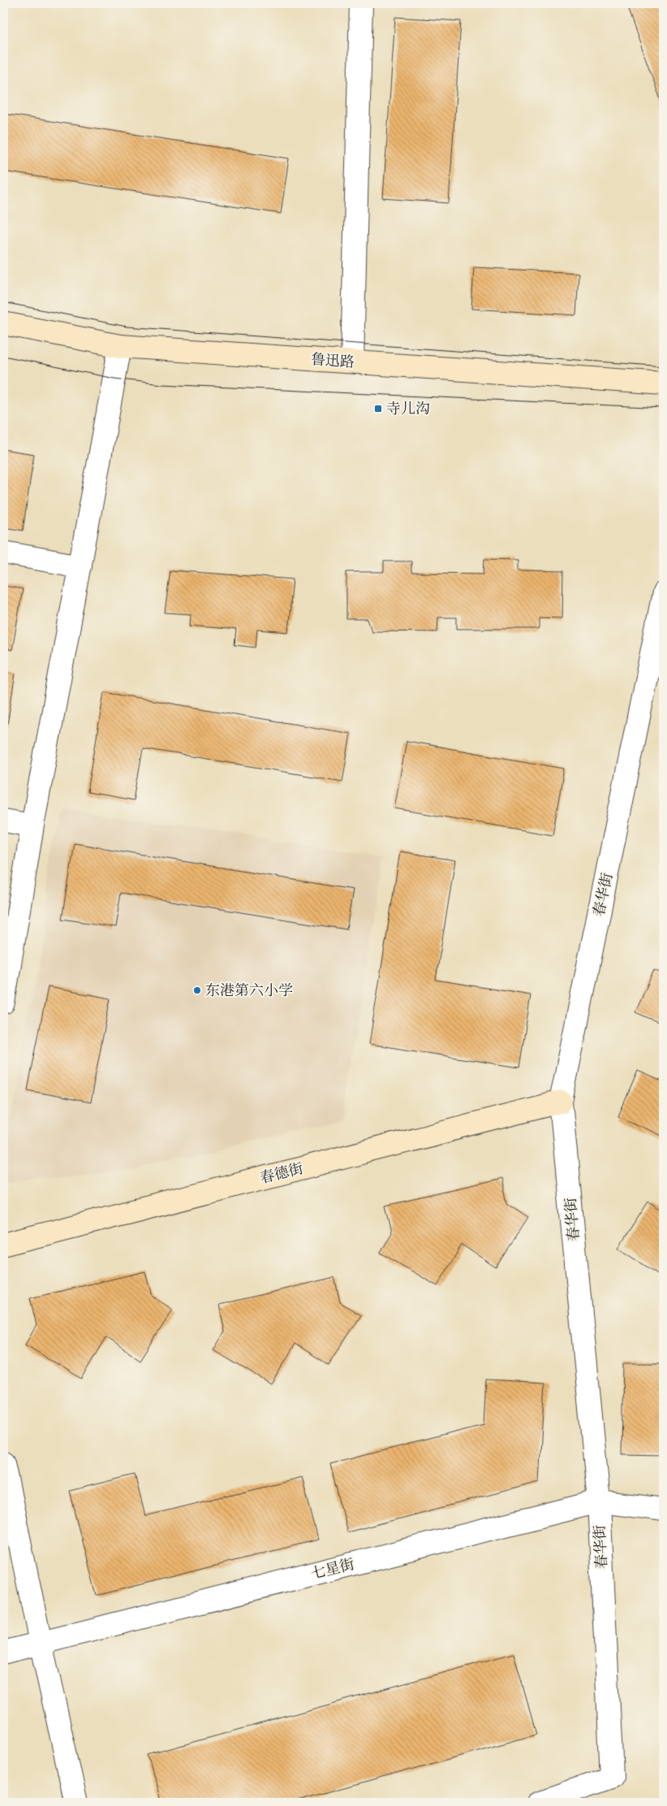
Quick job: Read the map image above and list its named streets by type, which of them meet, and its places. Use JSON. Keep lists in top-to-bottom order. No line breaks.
{"streets":{"main road":["鲁迅路","春德街"],"street":["春华街","七星街"]},"crossings":[["春华街","春德街"],["春华街","七星街"]],"places":{"transit":["寺儿沟"],"other":["东港第六小学"]}}
